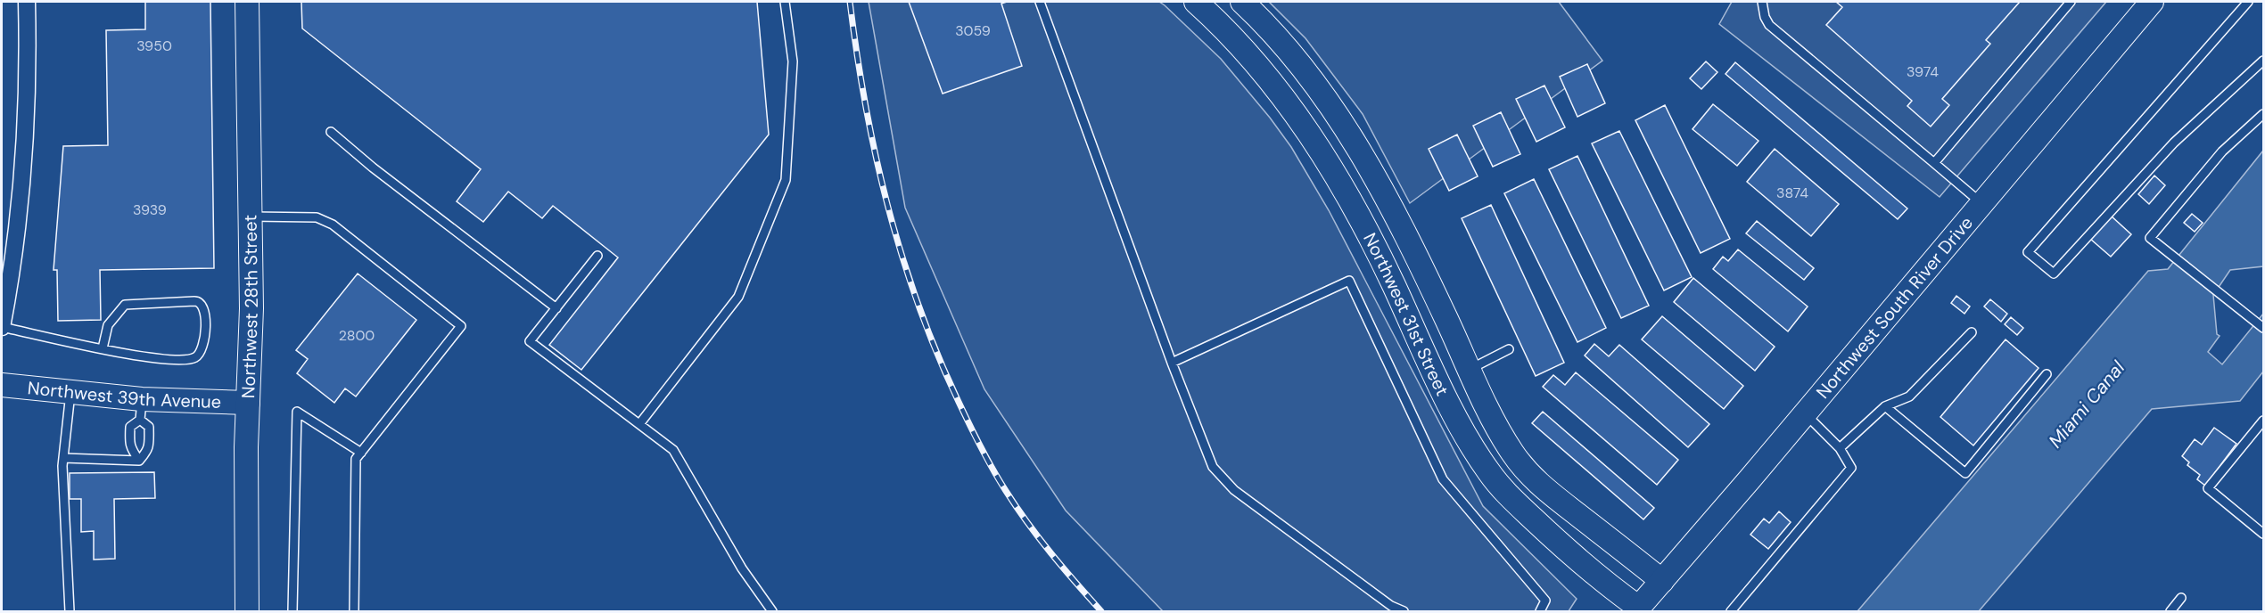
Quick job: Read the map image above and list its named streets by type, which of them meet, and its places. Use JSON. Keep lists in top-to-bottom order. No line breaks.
{"streets":{"street":["Northwest 28th Street","Northwest South River Drive","Northwest 31st Street","Northwest 39th Avenue"]},"crossings":[["Northwest 28th Street","Northwest 39th Avenue"],["Northwest South River Drive","Northwest 31st Street"]],"water":["Miami Canal"],"house_numbers":["3059","3950","3974","3874","3939","2800"]}
